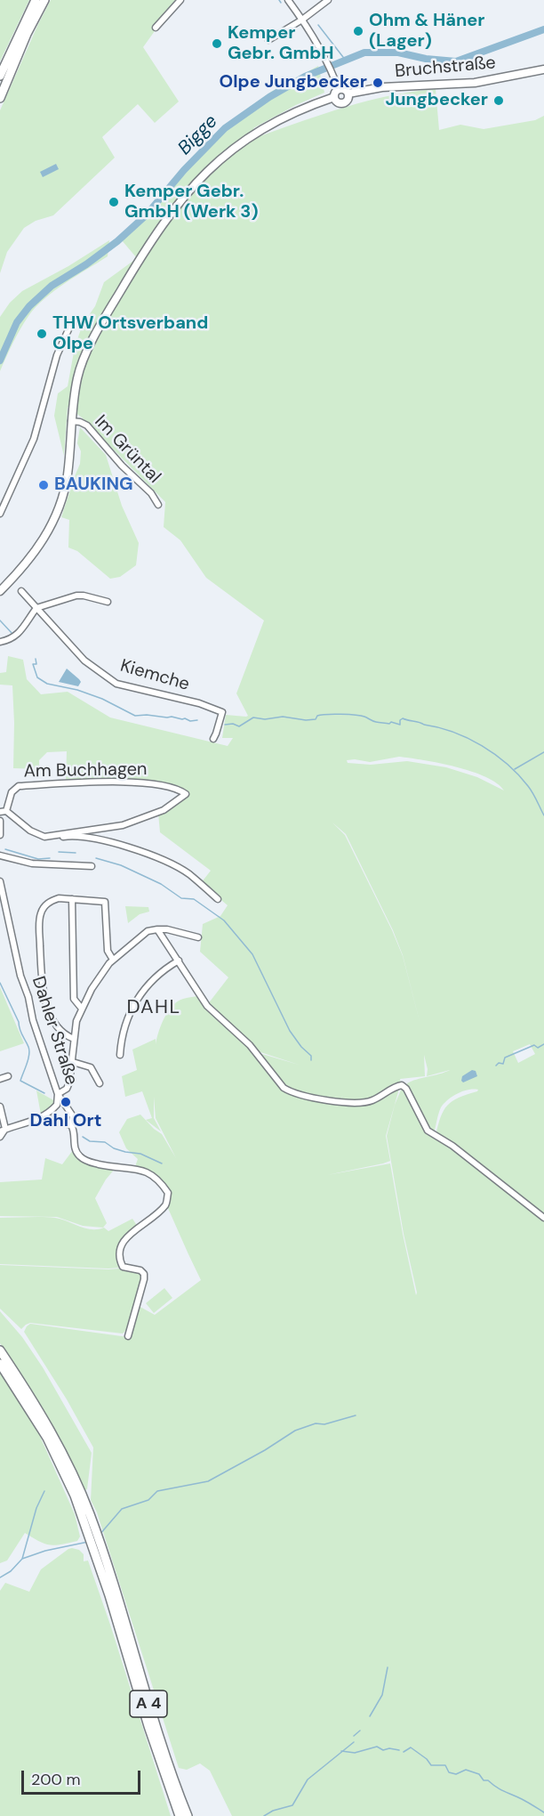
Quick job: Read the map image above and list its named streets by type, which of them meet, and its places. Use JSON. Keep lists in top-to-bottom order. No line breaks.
{"streets":{"highway":["A 4"],"main road":["Bruchstraße"],"street":["Im Grüntal","Kiemche","Am Buchhagen","Dahler Straße"]},"districts":["DAHL"],"water":["Bigge"],"places":["Ohm & Häner (Lager)","Kemper Gebr. GmbH","Olpe Jungbecker","Jungbecker","Kemper Gebr. GmbH (Werk 3)","THW Ortsverband Olpe","BAUKING","Dahl Ort"],"scale_bar":"200 m"}
